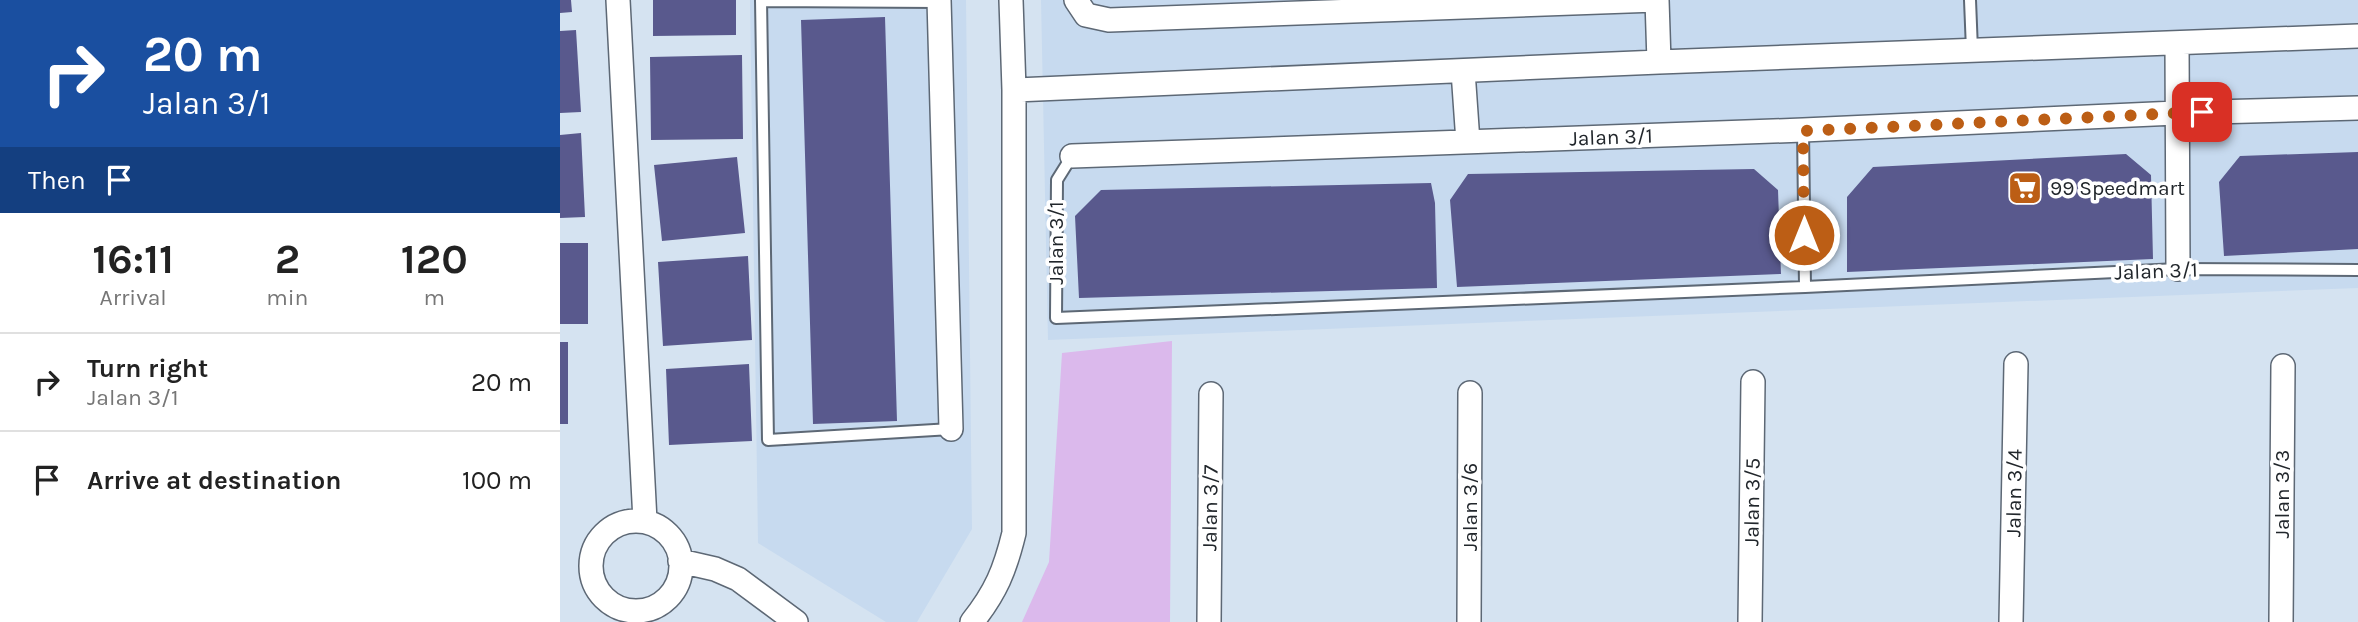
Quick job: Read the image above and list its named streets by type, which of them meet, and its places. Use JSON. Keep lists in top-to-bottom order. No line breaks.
{"streets":{"street":["Jalan 3/1","Jalan 3/4","Jalan 3/3","Jalan 3/5","Jalan 3/6","Jalan 3/7"]},"places":{"supermarket":["99 Speedmart"]},"page":{"turn":["20 m","Jalan 3/1"],"then":"Then","eta":["16:11","Arrival","2","min","120","m"],"list":[{"name":"Turn right","note":"Jalan 3/1","value":"20 m"},{"name":"Arrive at destination","value":"100 m"}]}}
